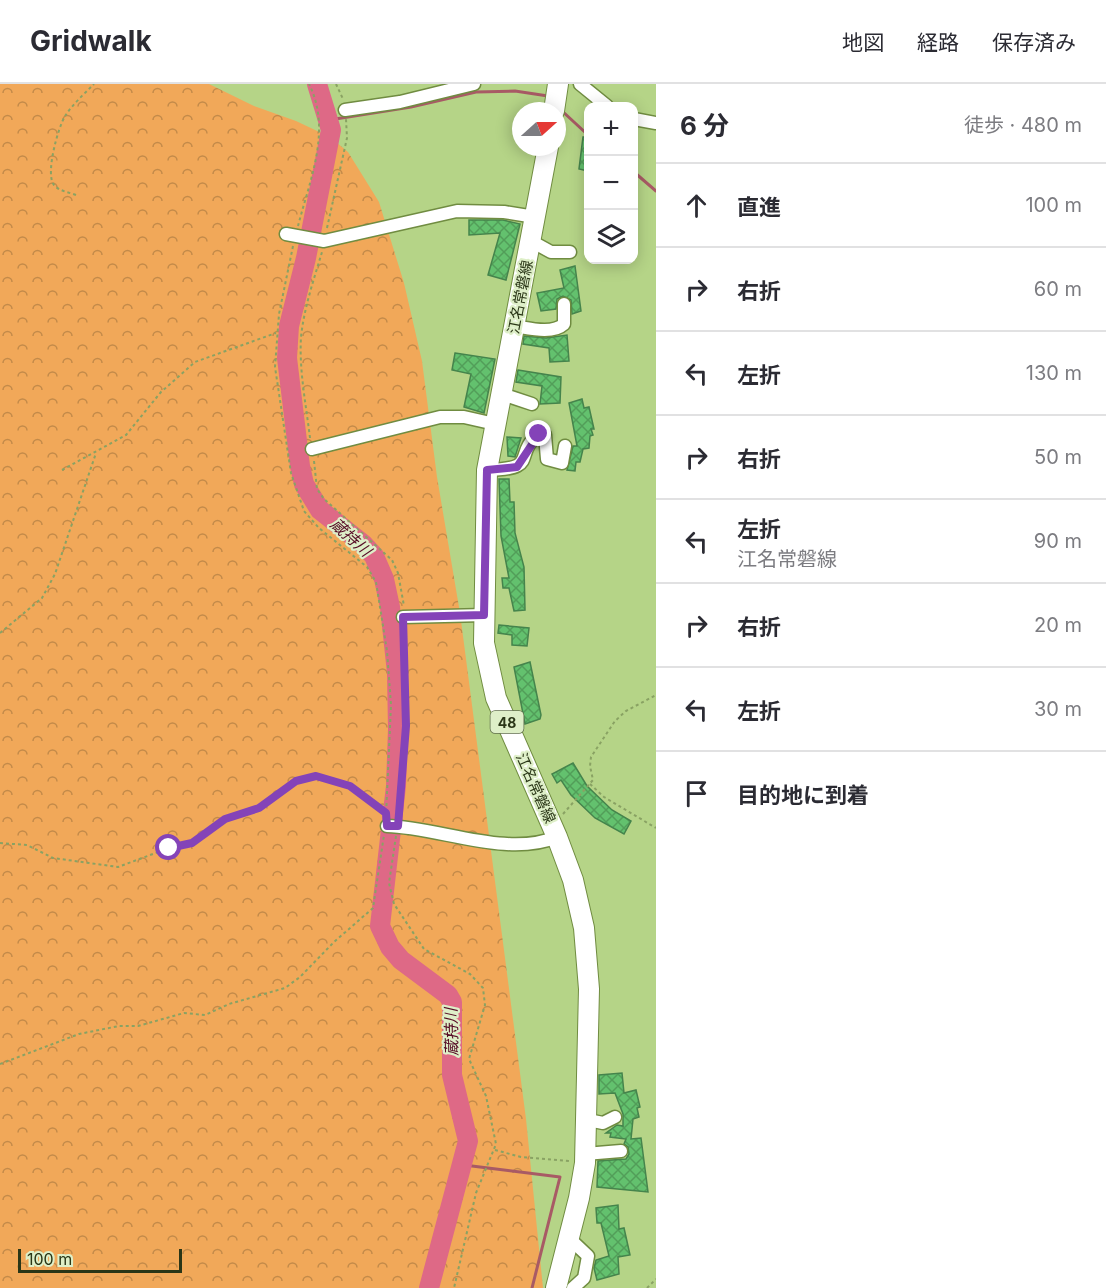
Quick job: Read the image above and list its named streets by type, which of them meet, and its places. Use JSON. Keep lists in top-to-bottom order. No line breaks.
{"streets":{"main road":["江名常磐線","48"]},"water":["蔵持川"],"scale_bar":"100 m","north":"right","page":{"header":"Gridwalk","nav":["地図","経路","保存済み"],"heading":["6 分","徒歩 · 480 m"],"map_buttons":["+","−"],"list":[["直進","100 m"],["右折","60 m"],["左折","130 m"],["右折","50 m"],["左折","江名常磐線","90 m"],["右折","20 m"],["左折","30 m"],"目的地に到着"],"scale":"100 m"}}
